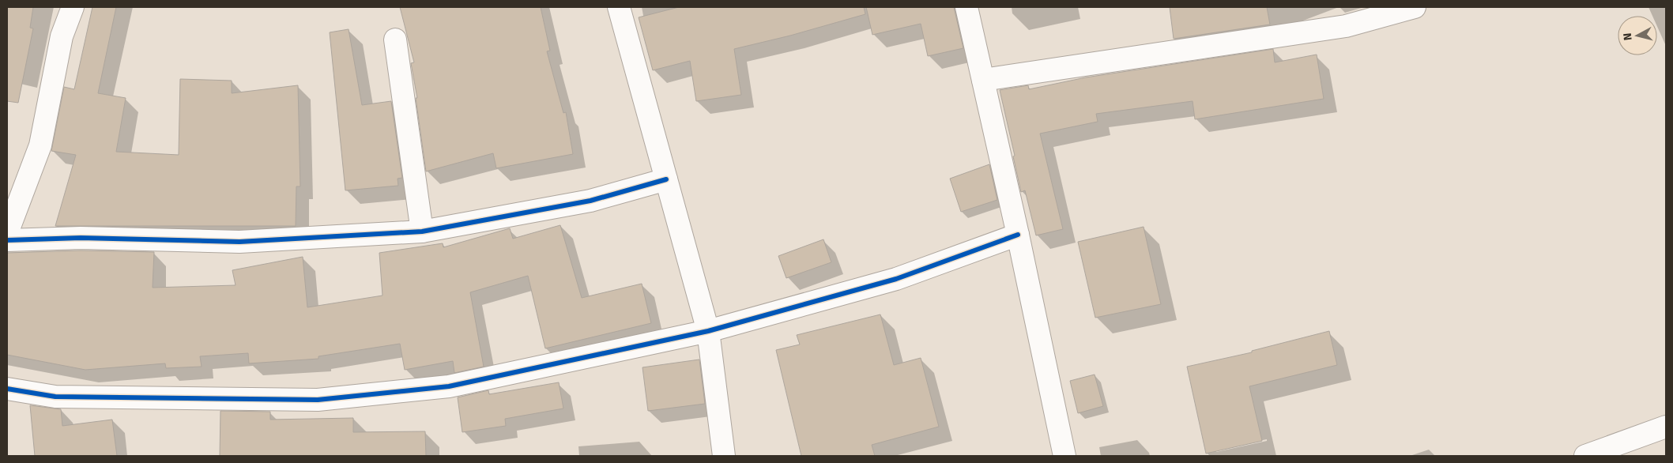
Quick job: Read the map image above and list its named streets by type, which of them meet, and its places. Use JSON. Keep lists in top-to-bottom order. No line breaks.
{"north":"left"}
